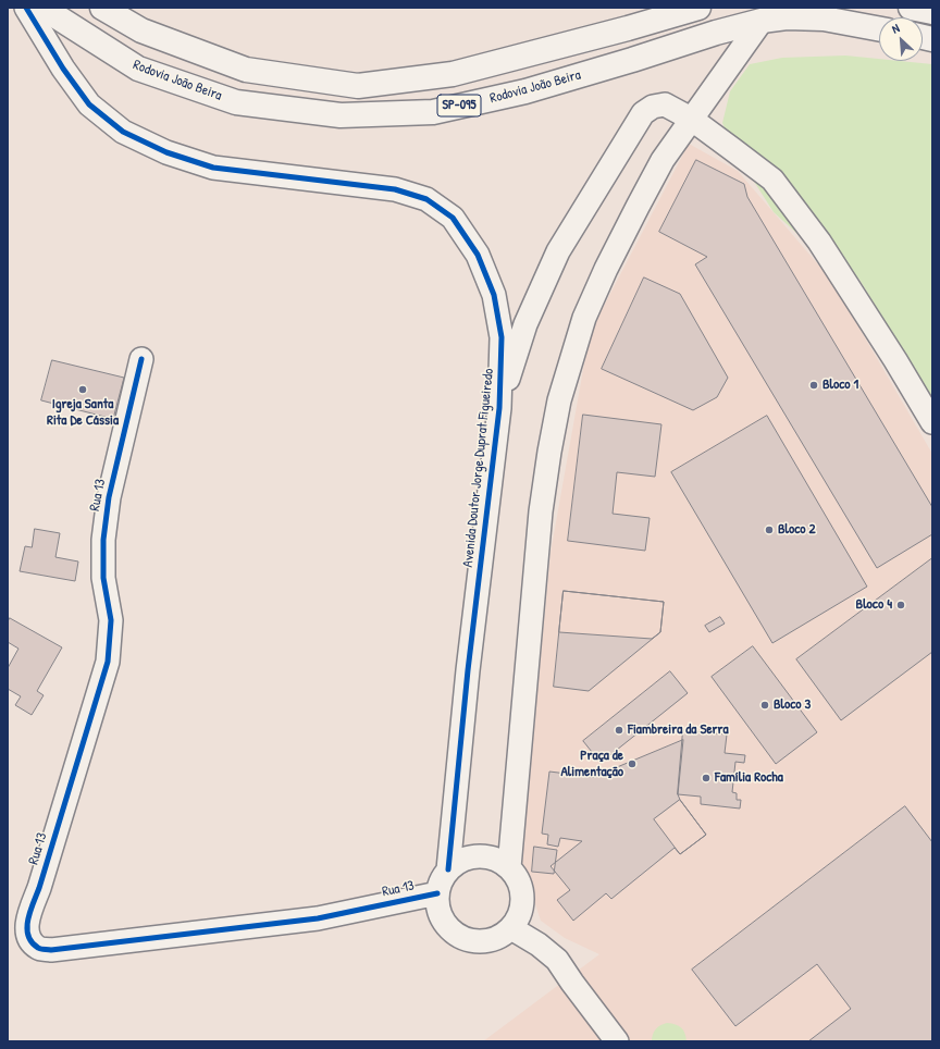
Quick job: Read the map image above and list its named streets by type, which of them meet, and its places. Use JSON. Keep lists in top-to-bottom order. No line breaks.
{"streets":{"main road":["Rodovia João Beira","SP-095"],"street":["Avenida Doutor Jorge Duprat Figueiredo","Rua 13"]},"crossings":[["Avenida Doutor Jorge Duprat Figueiredo","Rua 13"]],"places":["Bloco 1","Igreja Santa Rita De Cássia","Bloco 2","Bloco 4","Bloco 3","Fiambreira da Serra","Praça de Alimentação","Família Rocha"],"north":"top left"}
